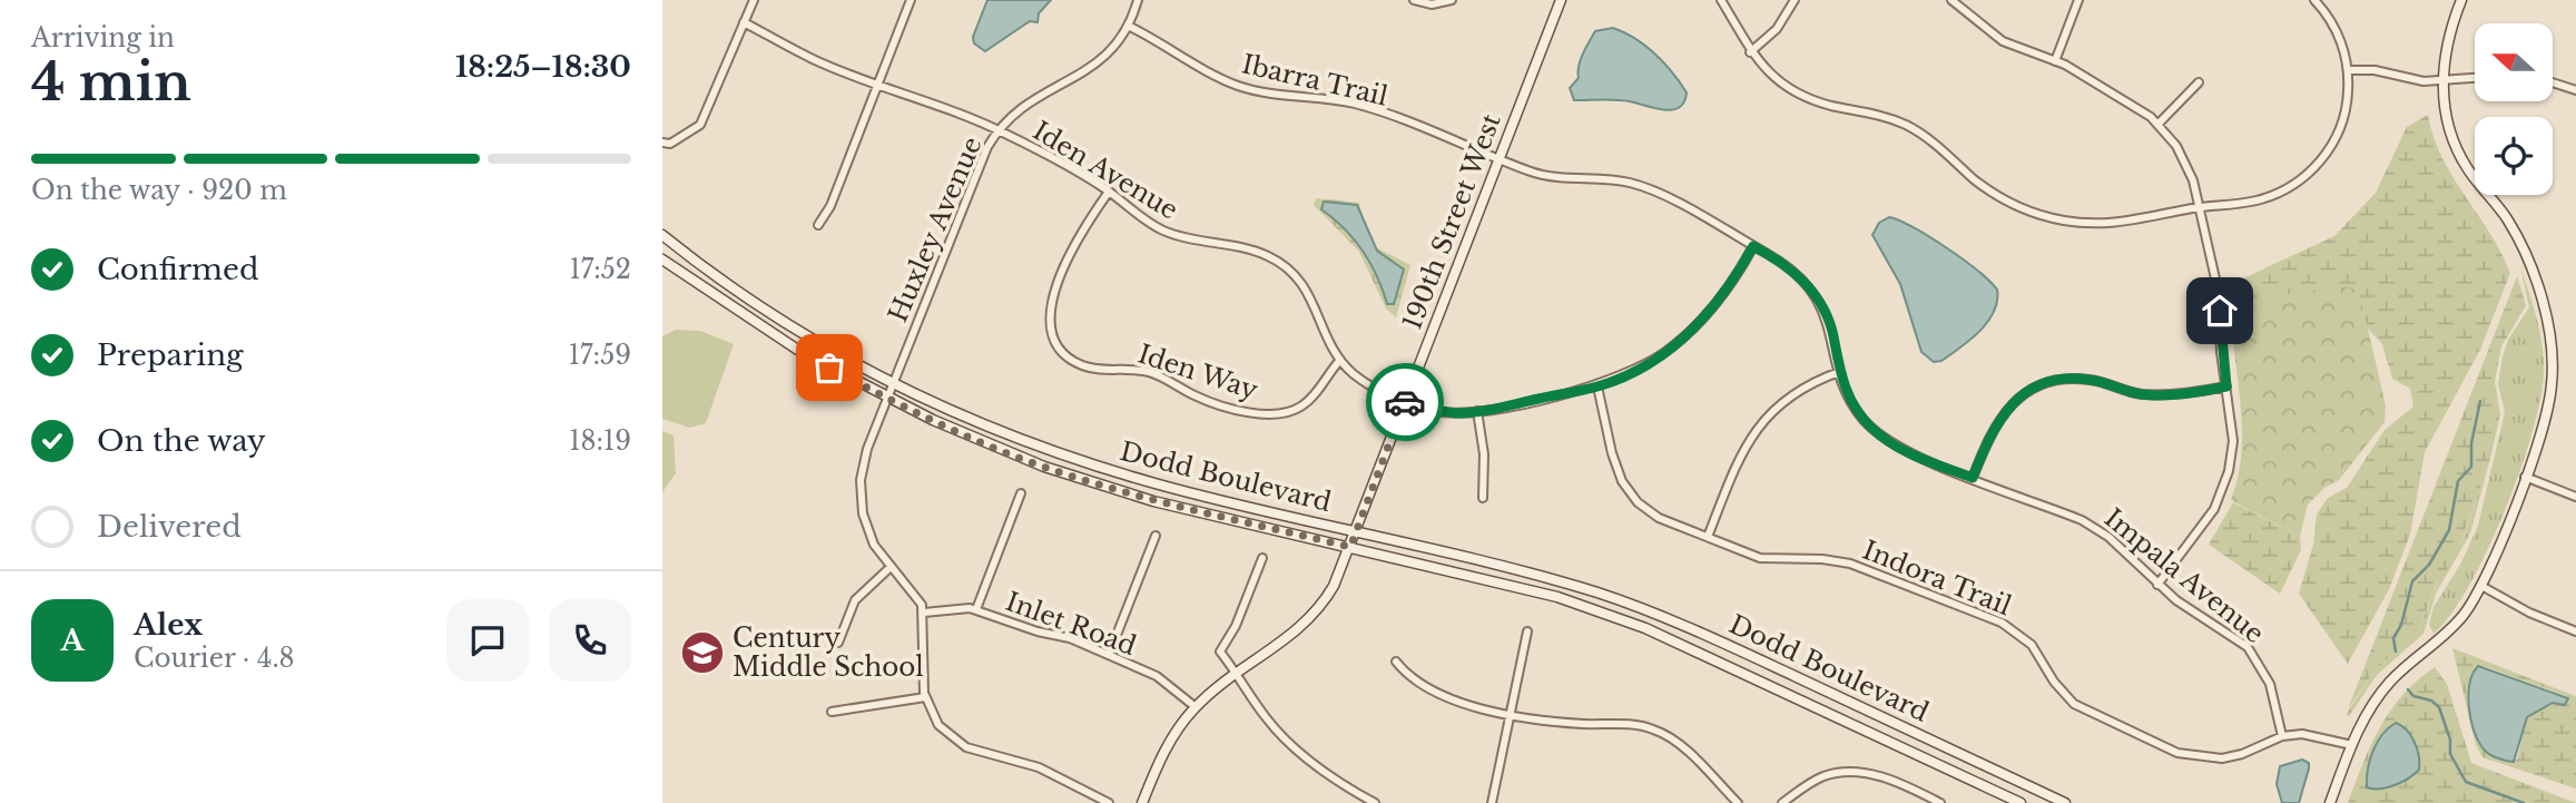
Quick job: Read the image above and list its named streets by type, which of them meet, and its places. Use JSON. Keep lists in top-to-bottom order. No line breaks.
{"streets":{"main road":["190th Street West","Dodd Boulevard"],"street":["Ibarra Trail","Iden Avenue","Huxley Avenue","Iden Way","Impala Avenue","Indora Trail","Inlet Road"]},"crossings":[["Ibarra Trail","190th Street West"],["Ibarra Trail","Huxley Avenue"],["Ibarra Trail","Impala Avenue"],["Iden Avenue","190th Street West"],["Iden Avenue","Huxley Avenue"],["Iden Avenue","Iden Way"],["Iden Avenue","Impala Avenue"],["Iden Avenue","Indora Trail"],["190th Street West","Dodd Boulevard"],["190th Street West","Impala Avenue"],["190th Street West","Inlet Road"],["Huxley Avenue","Dodd Boulevard"],["Huxley Avenue","Inlet Road"],["Impala Avenue","Indora Trail"]],"places":{"school or university":["Century Middle School"]},"north":"left","page":{"heading":["4 min","Arriving in","18:25–18:30"],"panel":["Alex","Courier · 4.8"],"bar":"On the way · 920 m","list":[["Confirmed","17:52"],["Preparing","17:59"],["On the way","18:19"],"Delivered"],"round":"A"}}
